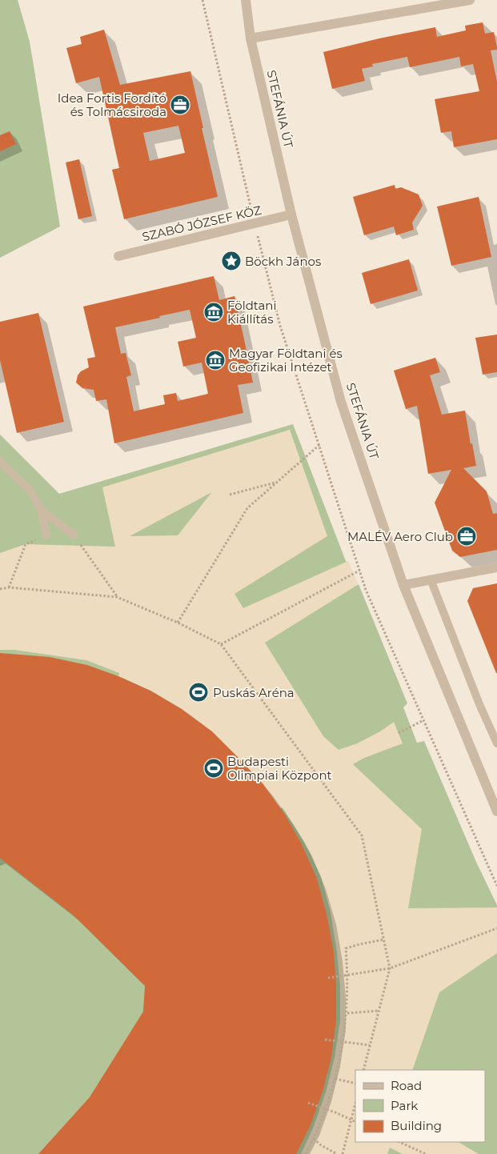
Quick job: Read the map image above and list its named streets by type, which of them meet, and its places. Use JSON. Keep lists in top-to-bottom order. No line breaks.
{"streets":{"street":["STEFÁNIA ÚT","SZABÓ JÓZSEF KÖZ"]},"crossings":[["STEFÁNIA ÚT","SZABÓ JÓZSEF KÖZ"]],"places":{"office":["Idea Fortis Fordító és Tolmácsiroda","MALÉV Aero Club"],"place":["Böckh János"],"museum":["Földtani Kiállítás","Magyar Földtani és Geofizikai Intézet"],"sports":["Puskás Aréna","Budapesti Olimpiai Központ"]},"legend":["Road","Park","Building"]}
